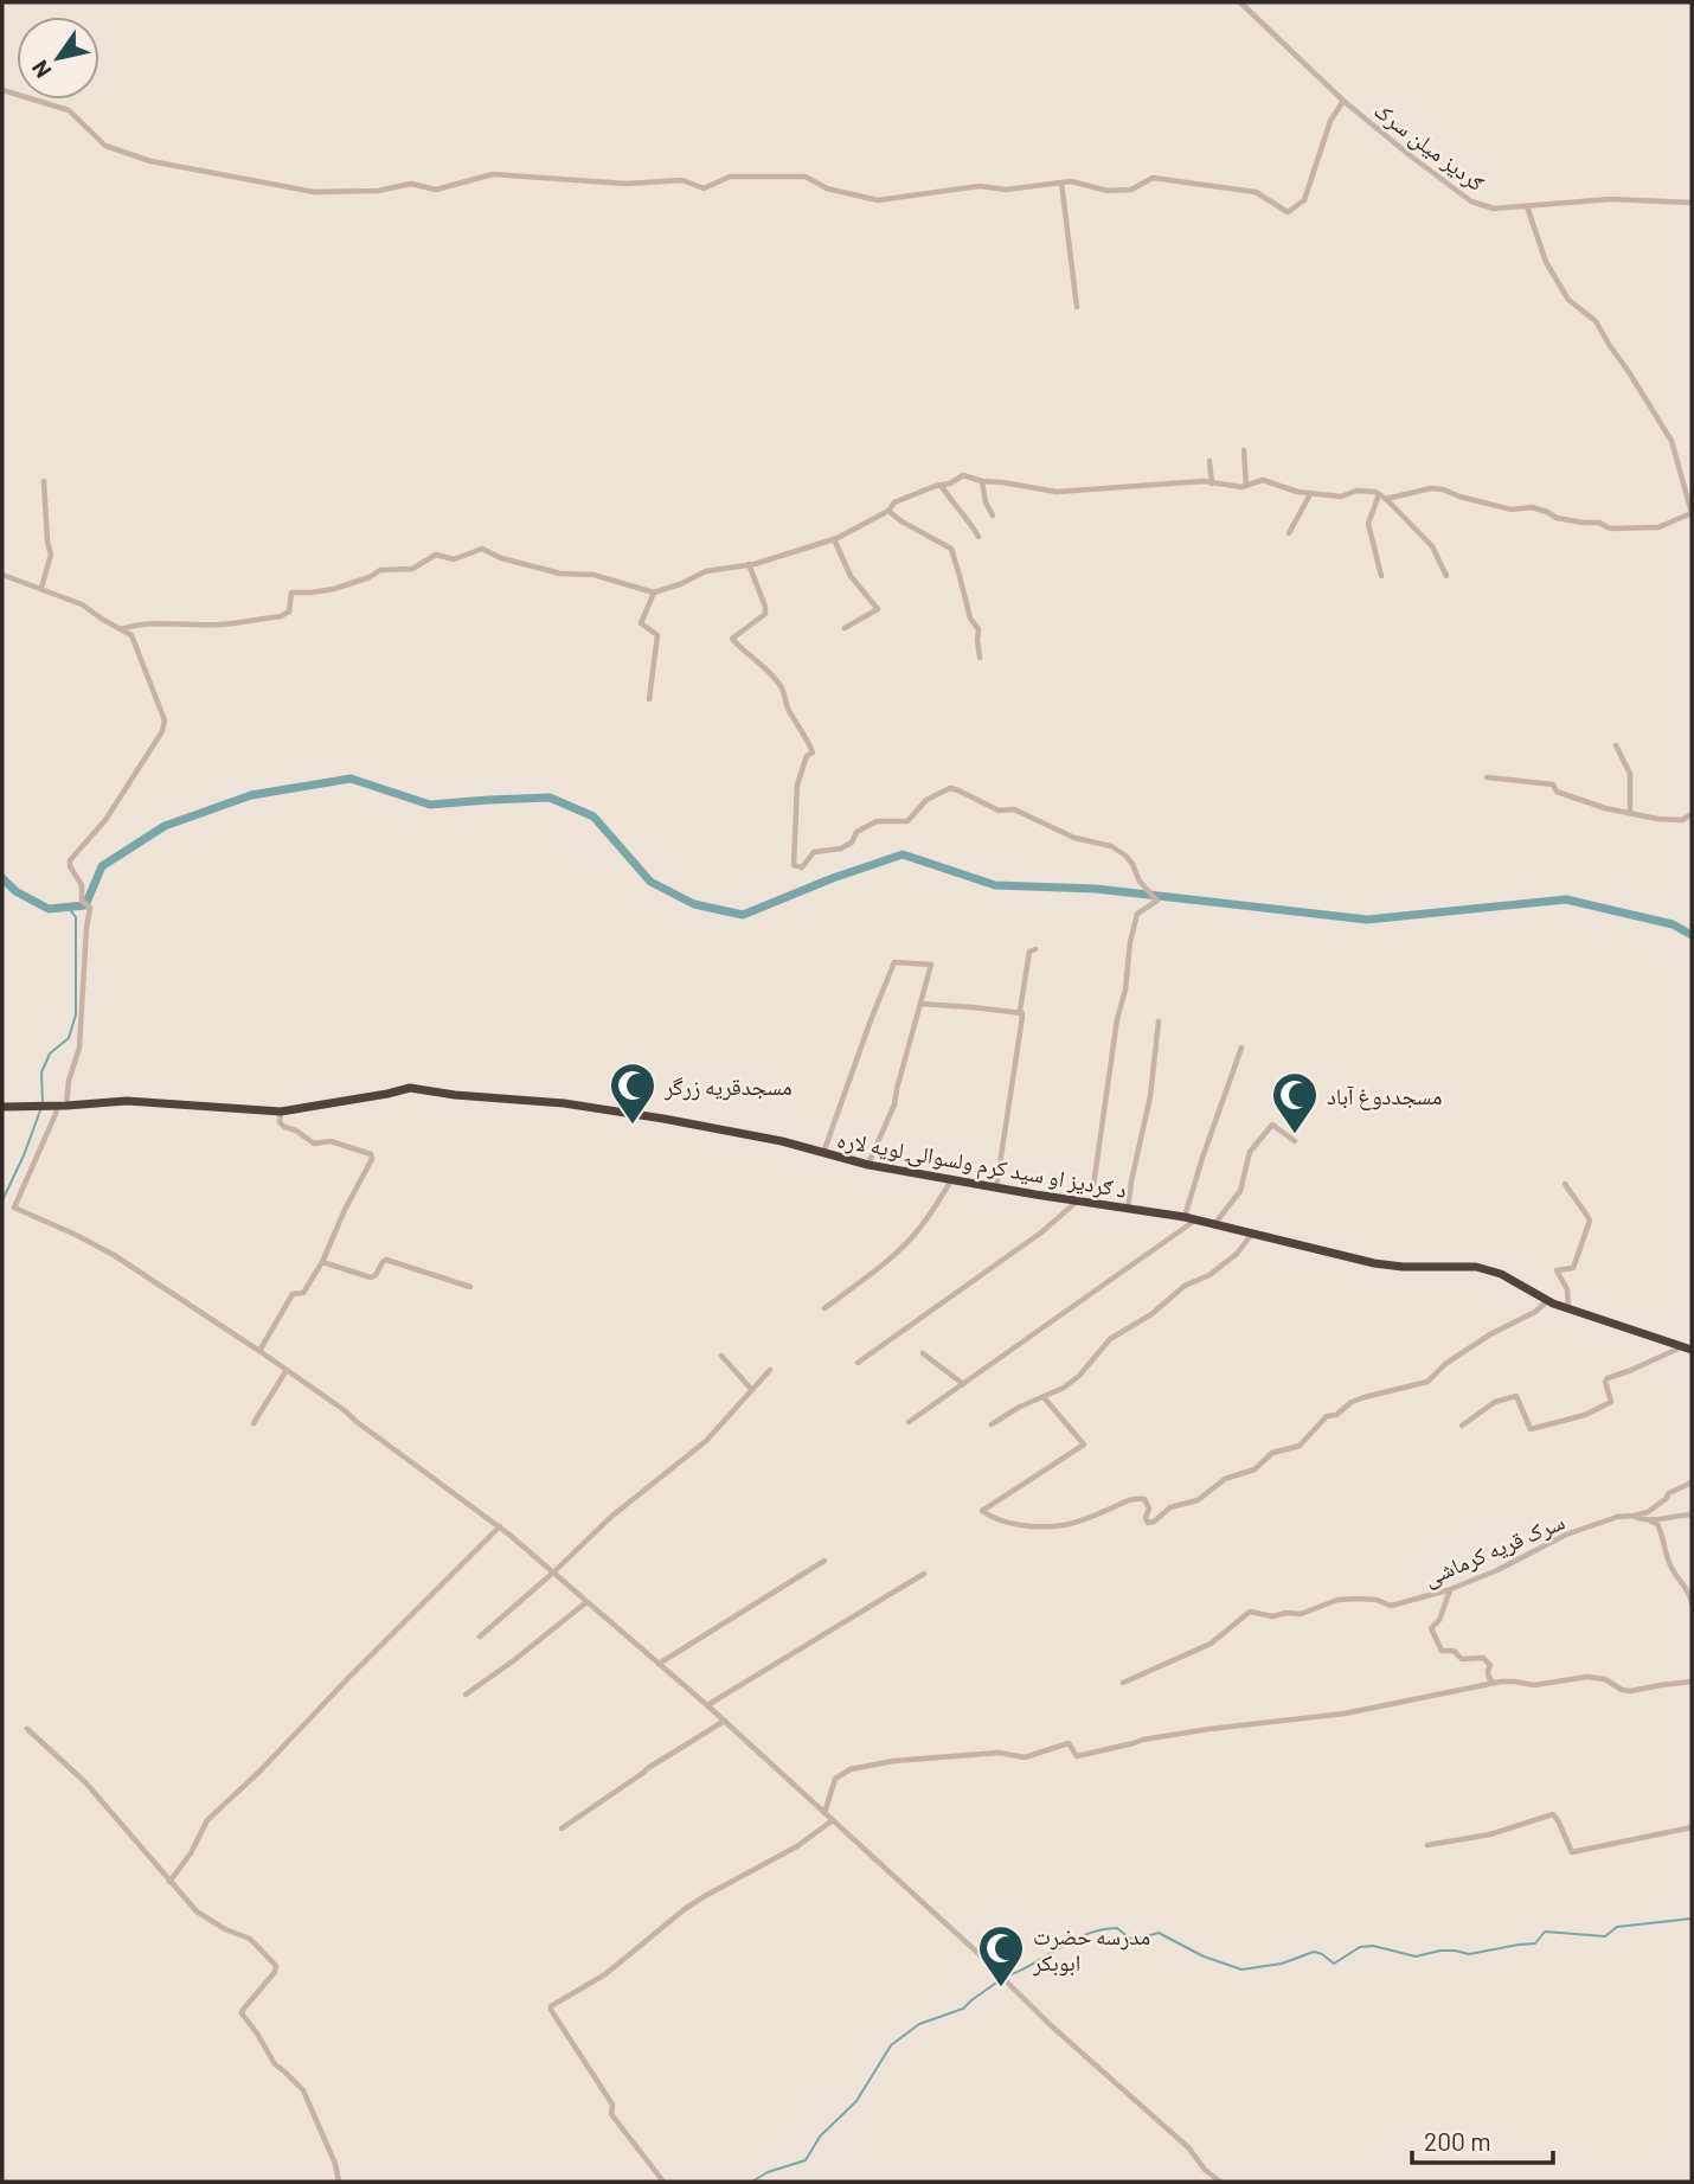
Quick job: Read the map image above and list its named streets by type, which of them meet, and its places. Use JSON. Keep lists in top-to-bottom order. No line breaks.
{"streets":{"highway":["د ګردیز او سید کرم ولسوالۍ لویه لاره"],"street":["ګردیز میلن سرک","سرک قریه کرماشی"]},"places":{"mosque":["مسجدقریه زرگر","مسجددوغ آباد","مدرسه حضرت ابوبکر"]},"scale_bar":"200 m","north":"bottom left"}
